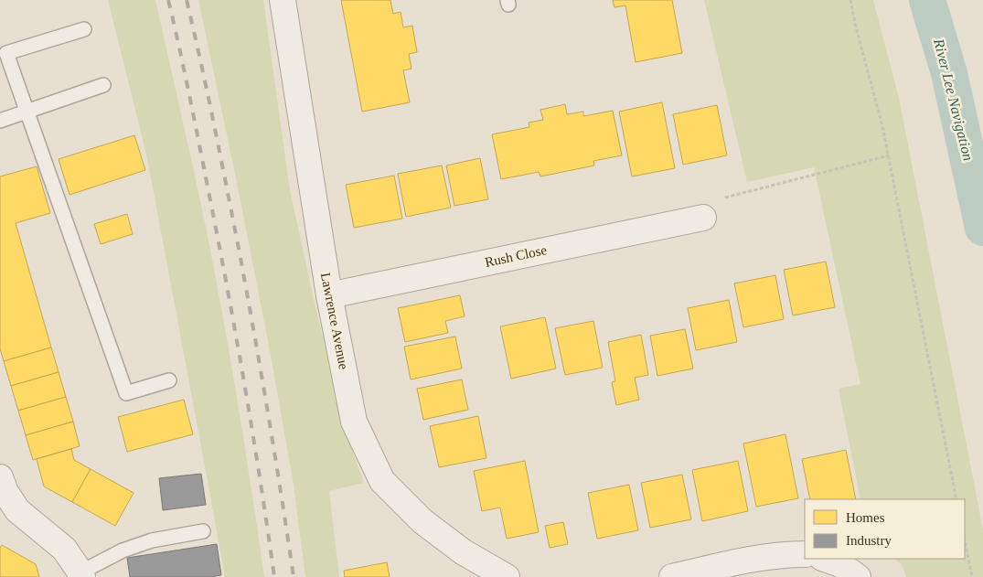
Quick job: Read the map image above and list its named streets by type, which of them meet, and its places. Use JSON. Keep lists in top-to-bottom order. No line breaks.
{"streets":{"street":["Rush Close","Lawrence Avenue"]},"crossings":[["Rush Close","Lawrence Avenue"]],"water":["River Lee Navigation"],"legend":["Homes","Industry"]}
